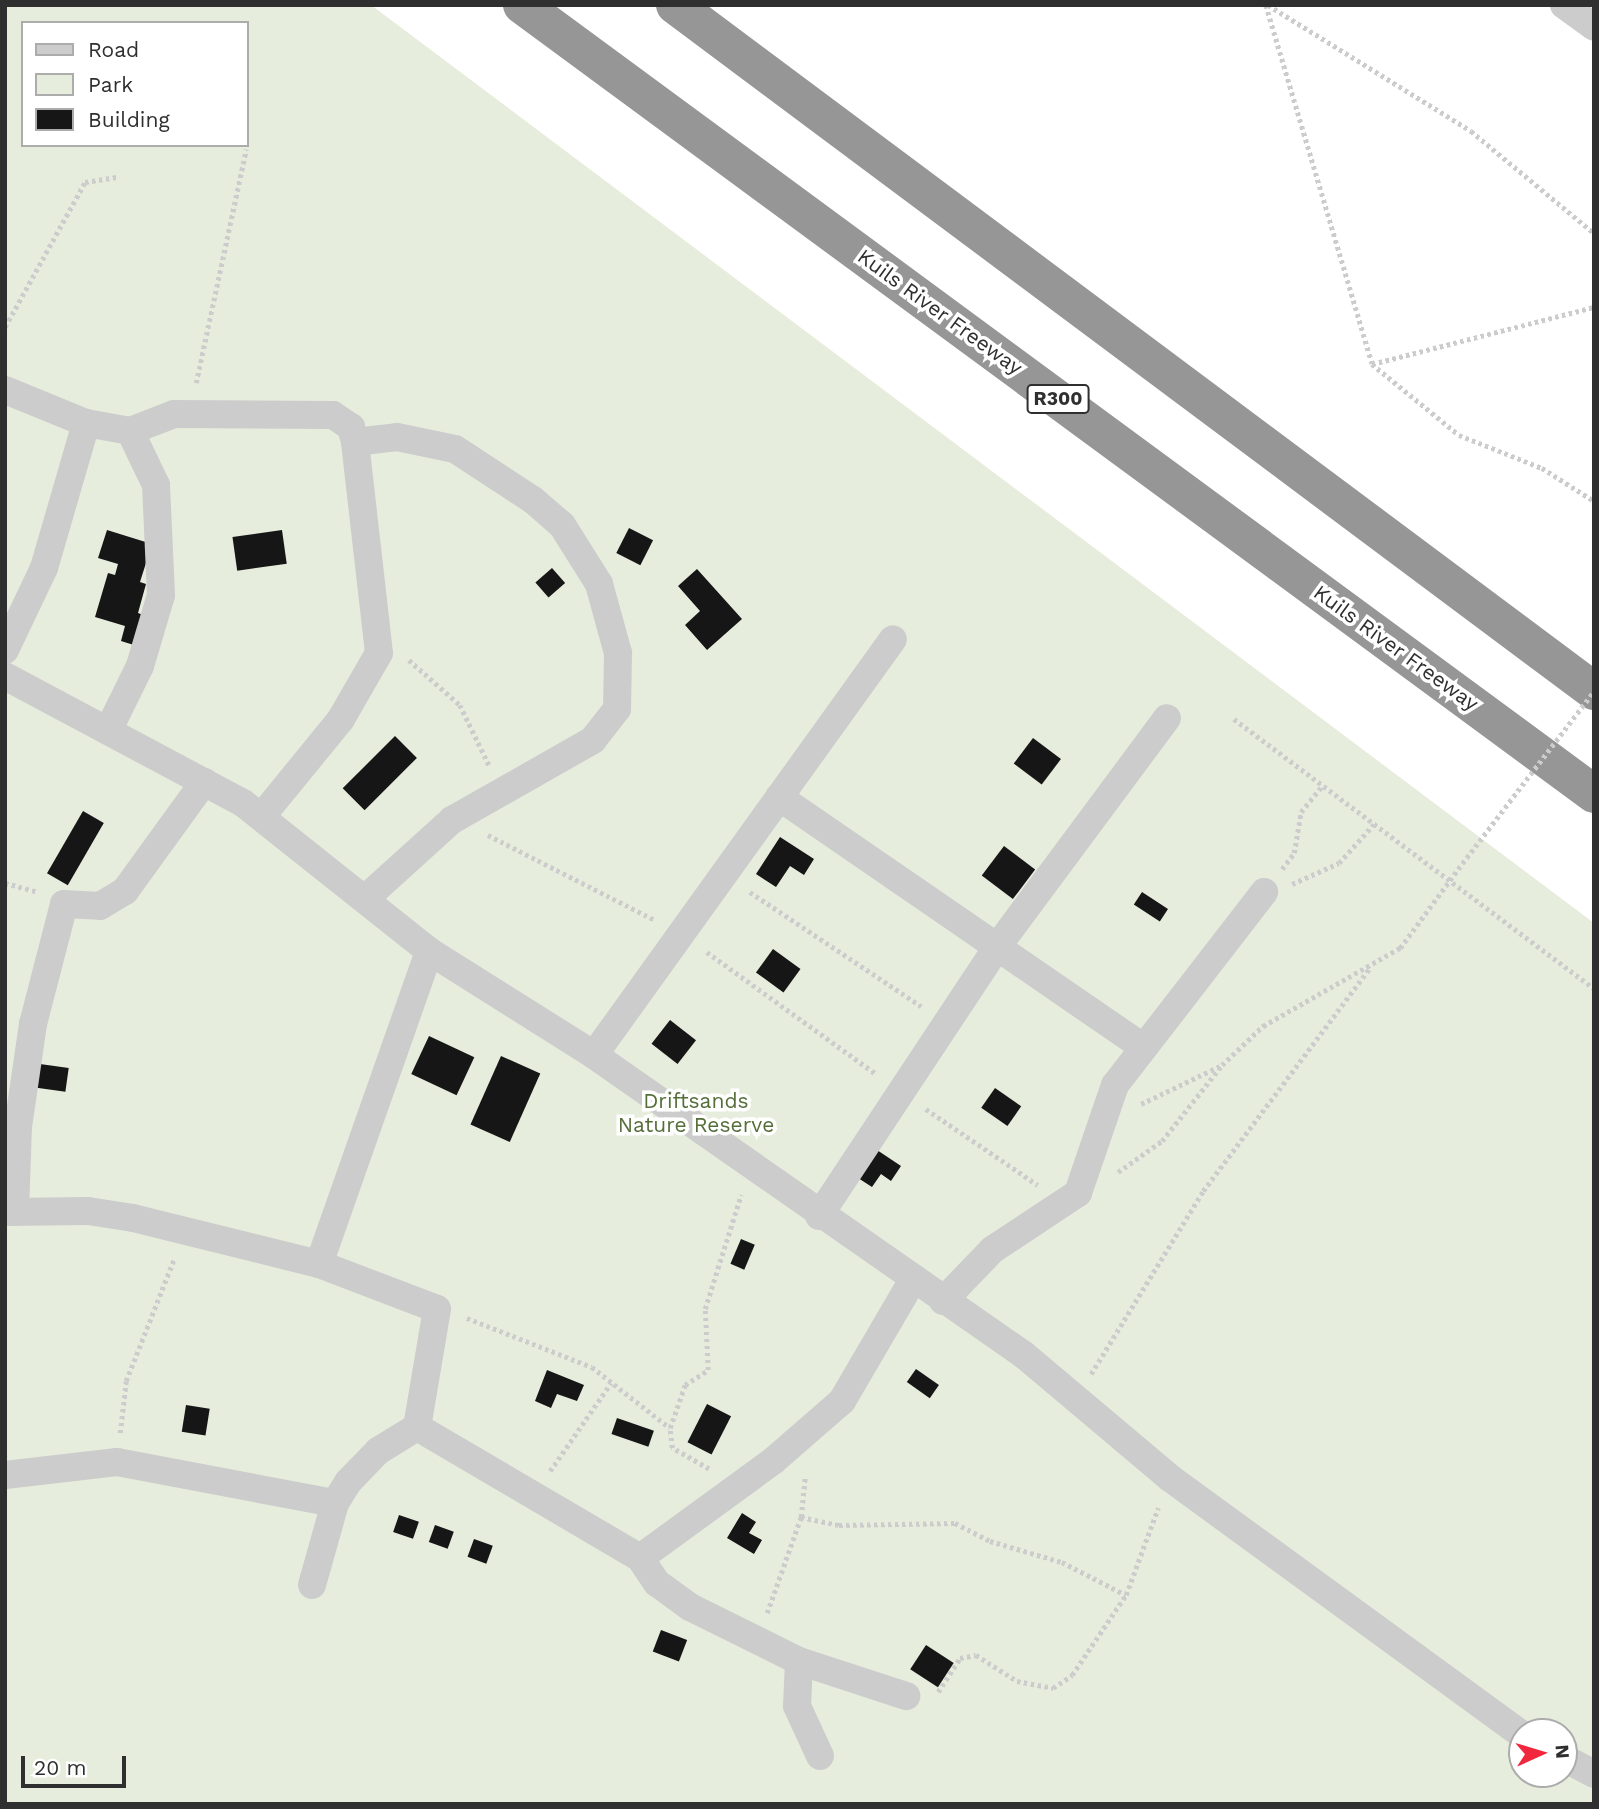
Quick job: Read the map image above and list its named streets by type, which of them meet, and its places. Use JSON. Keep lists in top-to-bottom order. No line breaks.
{"streets":{"highway":["Kuils River Freeway","R300"]},"parks":["Driftsands Nature Reserve"],"legend":["Road","Park","Building"],"scale_bar":"20 m","north":"right"}
